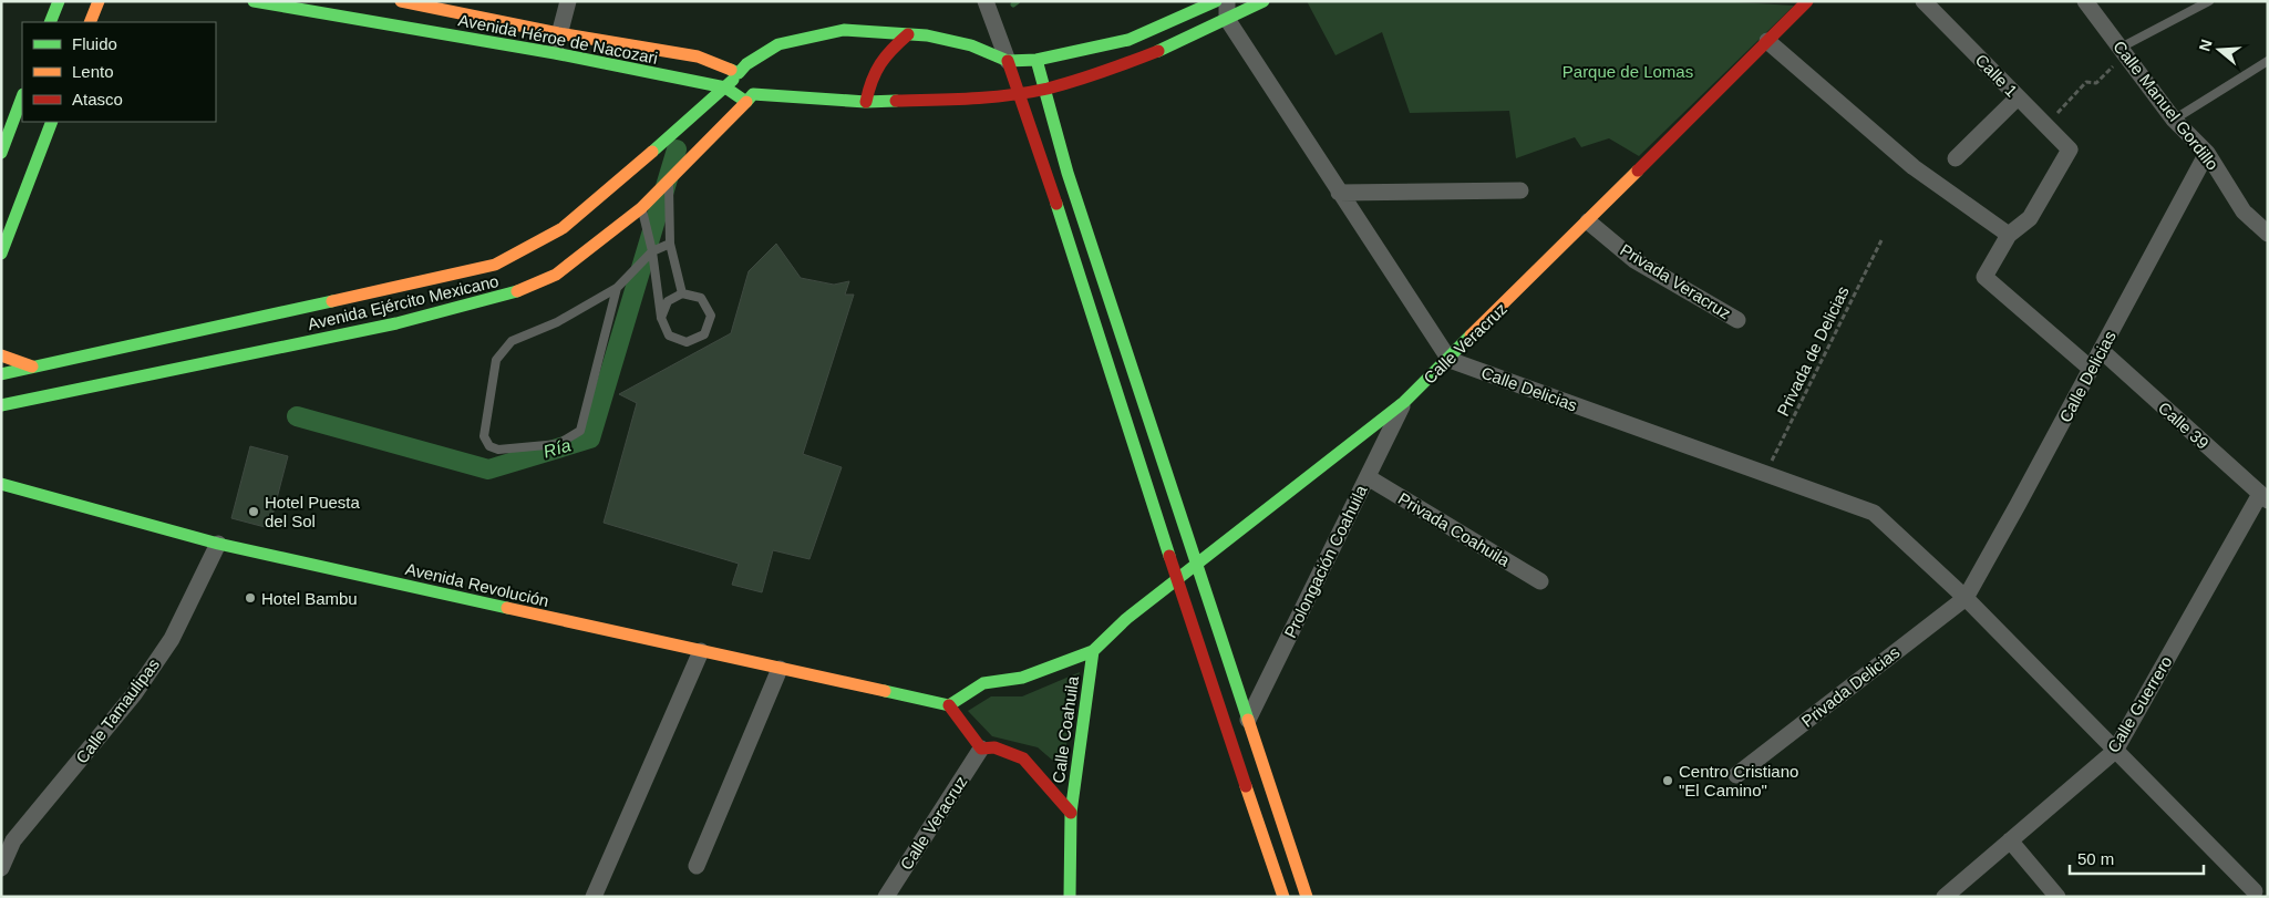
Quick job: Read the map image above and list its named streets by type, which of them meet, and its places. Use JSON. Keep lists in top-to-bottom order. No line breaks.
{"streets":{"main road":["Avenida Héroe de Nacozari","Avenida Ejército Mexicano","Calle Veracruz","Avenida Revolución","Calle Coahuila"],"street":["Calle 1","Calle Manuel Gordillo","Privada Veracruz","Calle Delicias","Calle 39","Privada Coahuila","Prolongación Coahuila","Privada Delicias","Calle Guerrero","Calle Tamaulipas"],"path":["Privada de Delicias"]},"crossings":[["Avenida Héroe de Nacozari","Avenida Ejército Mexicano"],["Calle Manuel Gordillo","Calle Delicias"],["Privada Veracruz","Calle Veracruz"],["Calle Veracruz","Calle Delicias"],["Calle Veracruz","Prolongación Coahuila"],["Calle Veracruz","Calle Coahuila"],["Privada de Delicias","Calle Delicias"],["Calle Delicias","Calle 39"],["Calle Delicias","Privada Delicias"],["Calle Delicias","Calle Guerrero"],["Calle 39","Calle Guerrero"],["Privada Coahuila","Prolongación Coahuila"],["Avenida Revolución","Calle Tamaulipas"]],"water":["Ría"],"parks":["Parque de Lomas"],"places":["Hotel Puesta del Sol","Hotel Bambu","Centro Cristiano \"El Camino\""],"legend":["Fluido","Lento","Atasco"],"scale_bar":"50 m","north":"left"}
